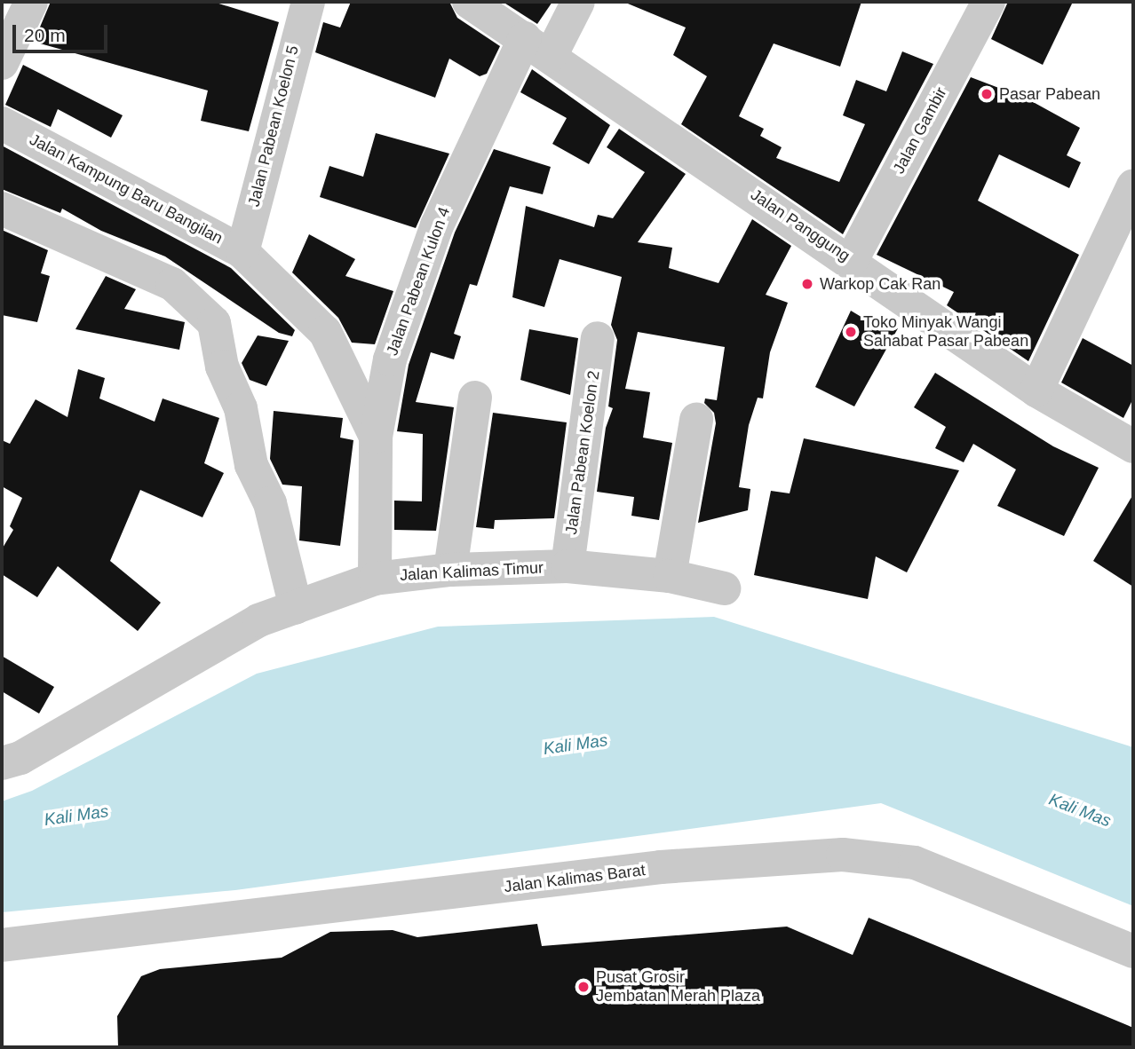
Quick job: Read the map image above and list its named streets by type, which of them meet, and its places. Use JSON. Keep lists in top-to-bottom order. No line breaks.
{"streets":{"street":["Jalan Pabean Koelon 5","Jalan Gambir","Jalan Kampung Baru Bangilan","Jalan Panggung","Jalan Pabean Kulon 4","Jalan Pabean Koelon 2","Jalan Kalimas Timur","Jalan Kalimas Barat"]},"crossings":[["Jalan Pabean Koelon 5","Jalan Kampung Baru Bangilan"],["Jalan Gambir","Jalan Panggung"],["Jalan Kampung Baru Bangilan","Jalan Pabean Kulon 4"],["Jalan Panggung","Jalan Pabean Kulon 4"],["Jalan Pabean Kulon 4","Jalan Kalimas Timur"],["Jalan Pabean Koelon 2","Jalan Kalimas Timur"]],"water":["Kali Mas"],"places":["Pasar Pabean","Warkop Cak Ran","Toko Minyak Wangi Sahabat Pasar Pabean","Pusat Grosir Jembatan Merah Plaza"],"scale_bar":"20 m"}
